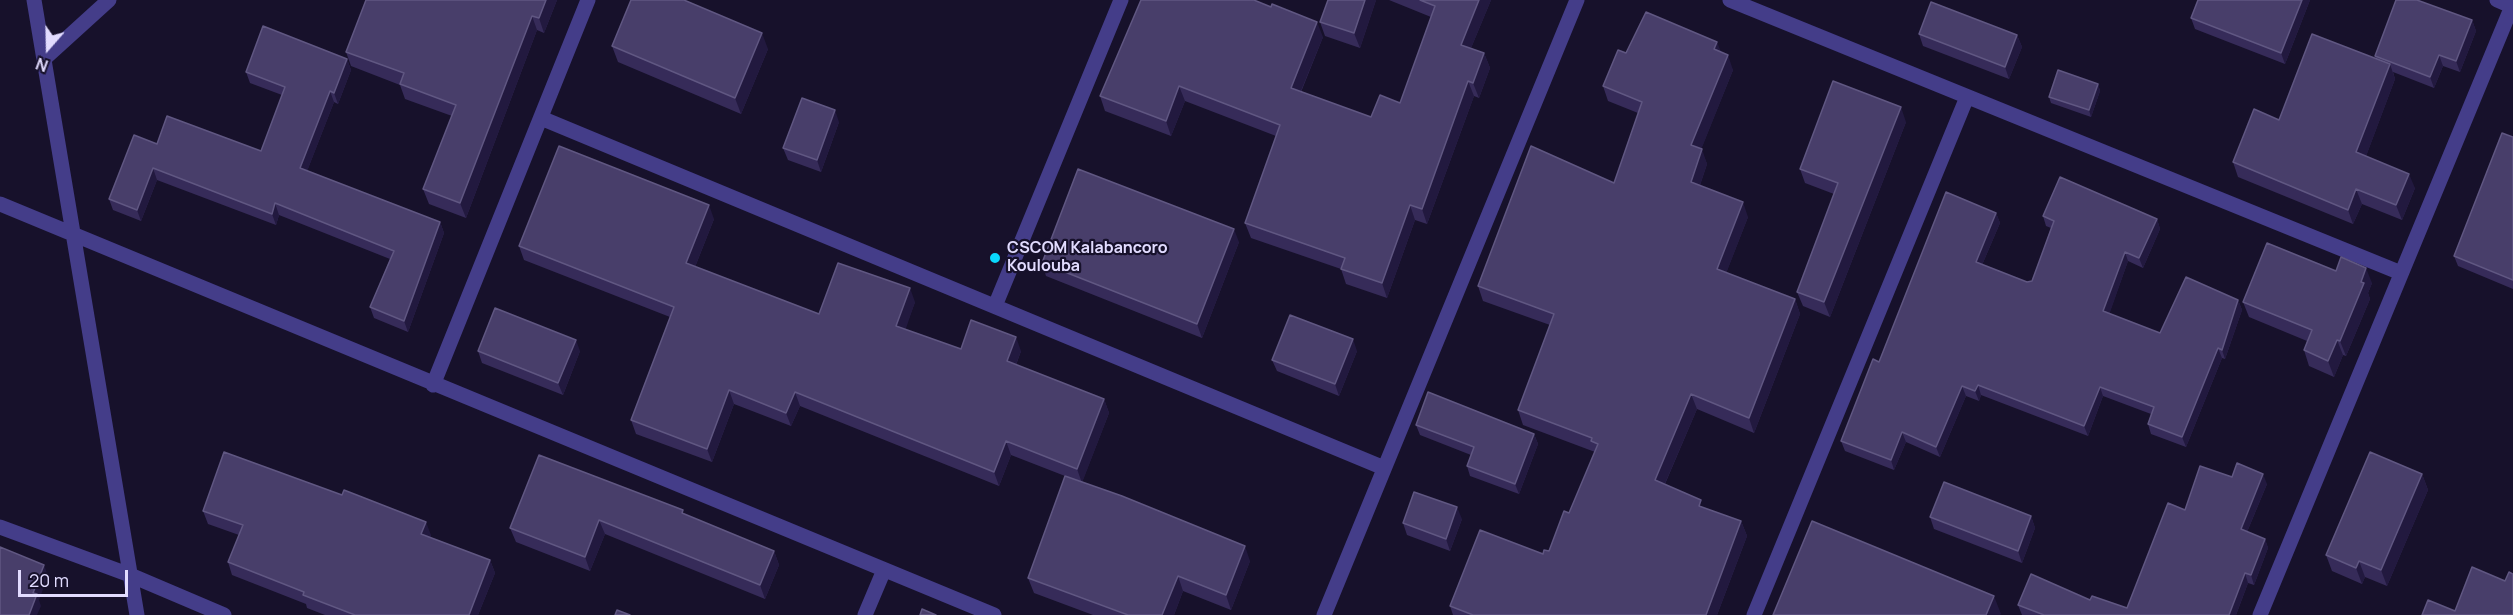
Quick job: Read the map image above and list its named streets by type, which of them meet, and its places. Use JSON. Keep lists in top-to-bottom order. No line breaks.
{"places":["CSCOM Kalabancoro Koulouba"],"scale_bar":"20 m","north":"bottom"}
